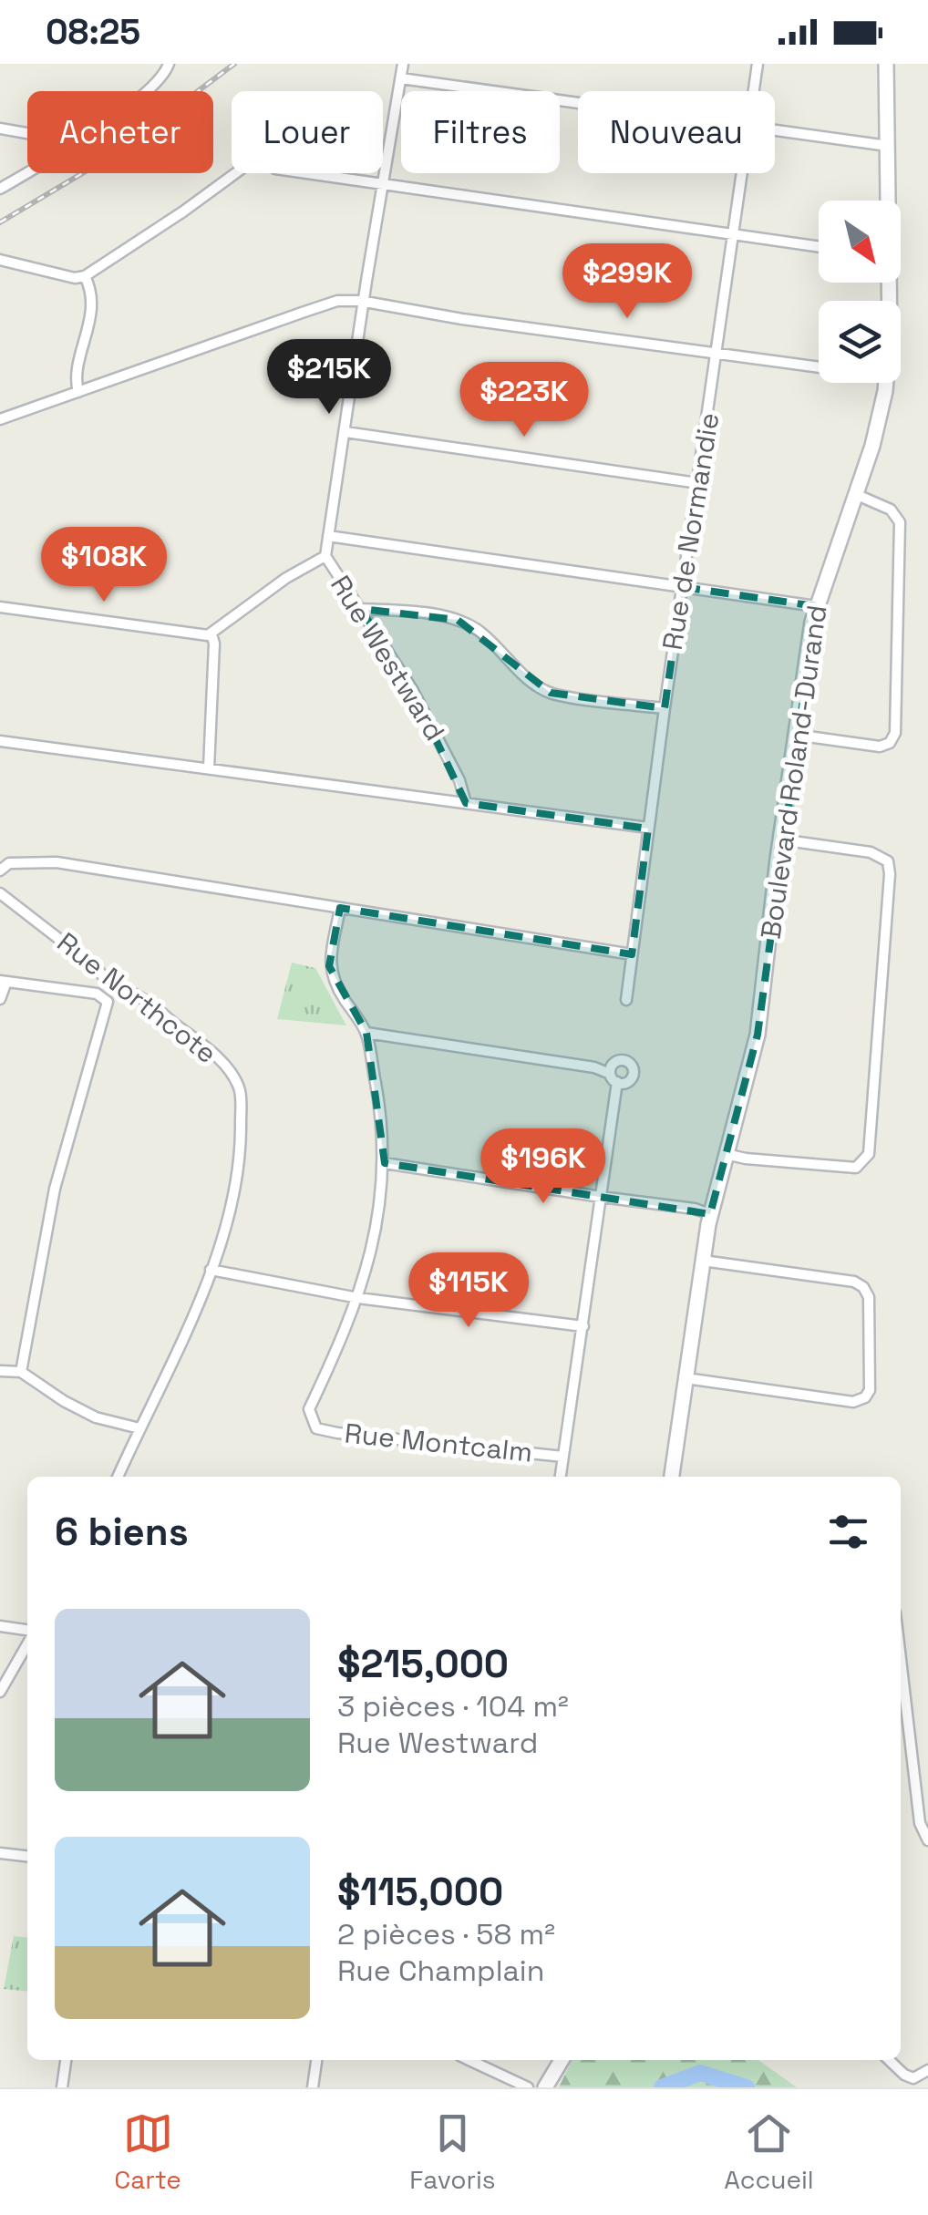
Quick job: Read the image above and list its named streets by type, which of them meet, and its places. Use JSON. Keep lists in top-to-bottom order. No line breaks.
{"streets":{"street":["Rue de Normandie","Rue Westward","Boulevard Roland-Durand","Rue Northcote","Rue Montcalm"]},"north":"bottom right","page":{"status":"08:25","chip":["Acheter","Louer","Filtres","Nouveau"],"price":["$299K","$215K","$223K","$108K","$196K","$115K"],"heading":"6 biens","list":[{"name":"$215,000","note":"3 pièces · 104 m² · Rue Westward"},{"name":"$115,000","note":"2 pièces · 58 m² · Rue Champlain"}],"tabs":["Carte","Favoris","Accueil"]}}
